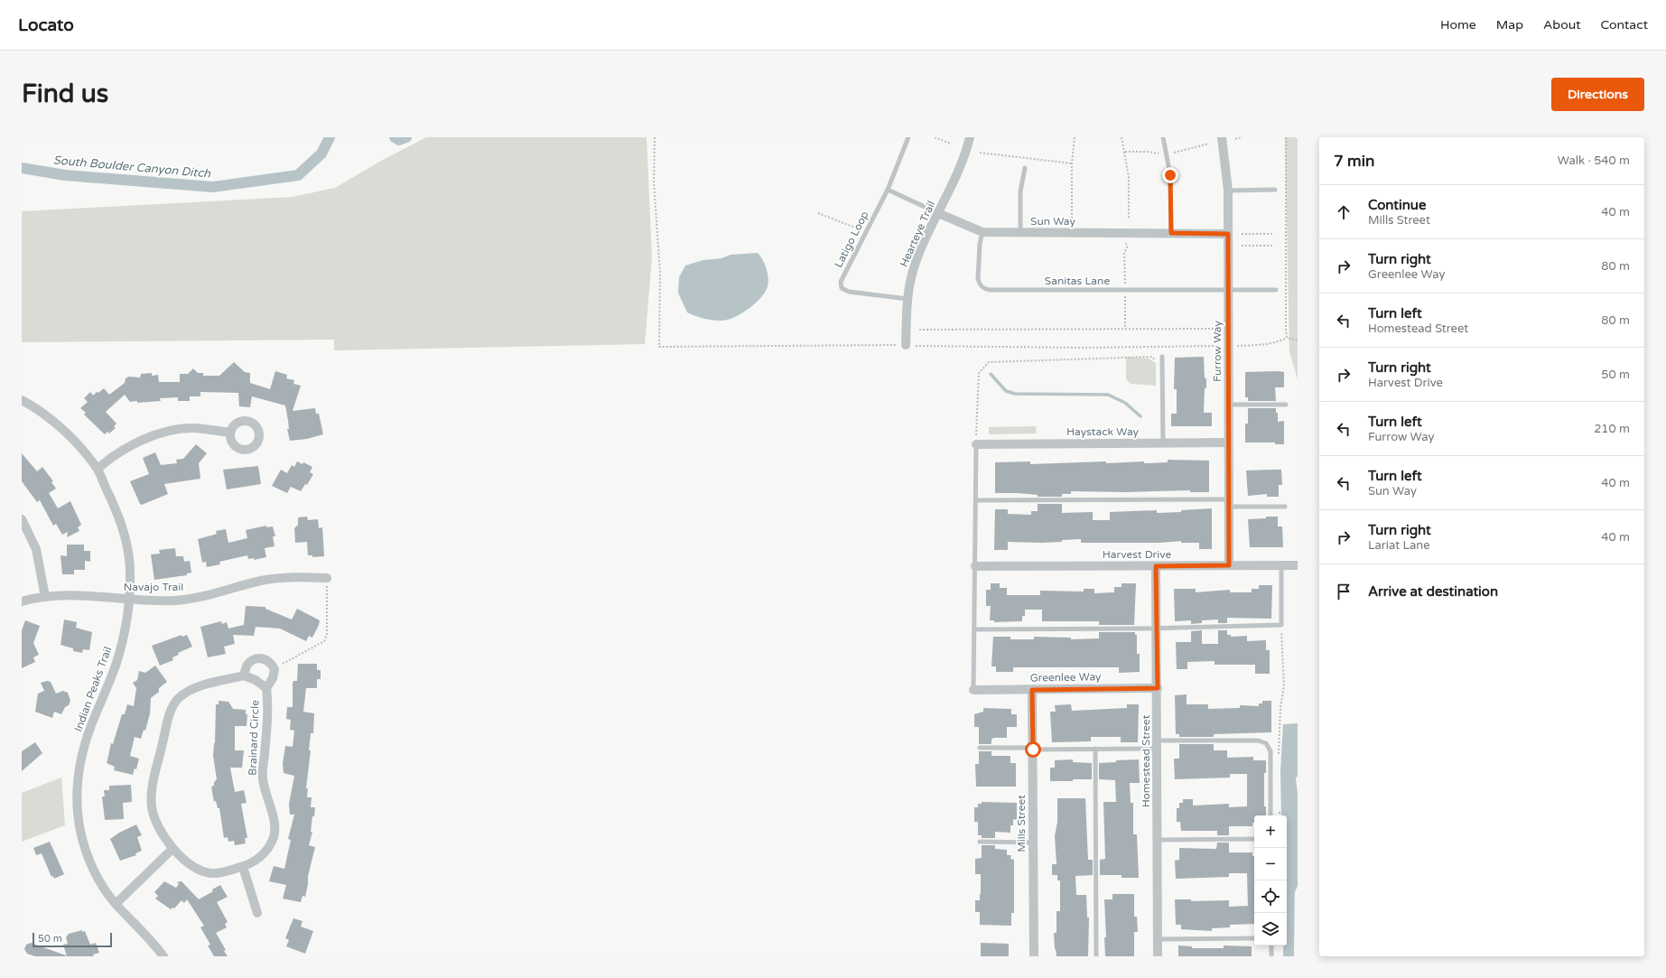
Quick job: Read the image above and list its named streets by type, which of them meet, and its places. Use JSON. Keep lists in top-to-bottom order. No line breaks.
{"streets":{"street":["Sun Way","Hearteye Trail","Furrow Way","Haystack Way","Harvest Drive","Navajo Trail","Greenlee Way","Indian Peaks Trail","Brainard Circle","Homestead Street","Mills Street"],"lane":["Latigo Loop","Sanitas Lane"]},"crossings":[["Sun Way","Hearteye Trail"],["Sun Way","Latigo Loop"],["Sun Way","Sanitas Lane"],["Sun Way","Furrow Way"],["Hearteye Trail","Latigo Loop"],["Sanitas Lane","Furrow Way"],["Furrow Way","Haystack Way"],["Furrow Way","Harvest Drive"],["Harvest Drive","Homestead Street"],["Navajo Trail","Indian Peaks Trail"],["Greenlee Way","Homestead Street"],["Greenlee Way","Mills Street"]],"water":["South Boulder Canyon Ditch"],"scale_bar":"50 m","page":{"header":"Locato","nav":["Home","Map","About","Contact"],"buttons":"Directions","title":"Find us","heading":["7 min","Walk · 540 m"],"list":[["Continue","Mills Street","40 m"],["Turn right","Greenlee Way","80 m"],["Turn left","Homestead Street","80 m"],["Turn right","Harvest Drive","50 m"],["Turn left","Furrow Way","210 m"],["Turn left","Sun Way","40 m"],["Turn right","Lariat Lane","40 m"],"Arrive at destination"],"map_buttons":["+","−"],"scale":"50 m"}}
